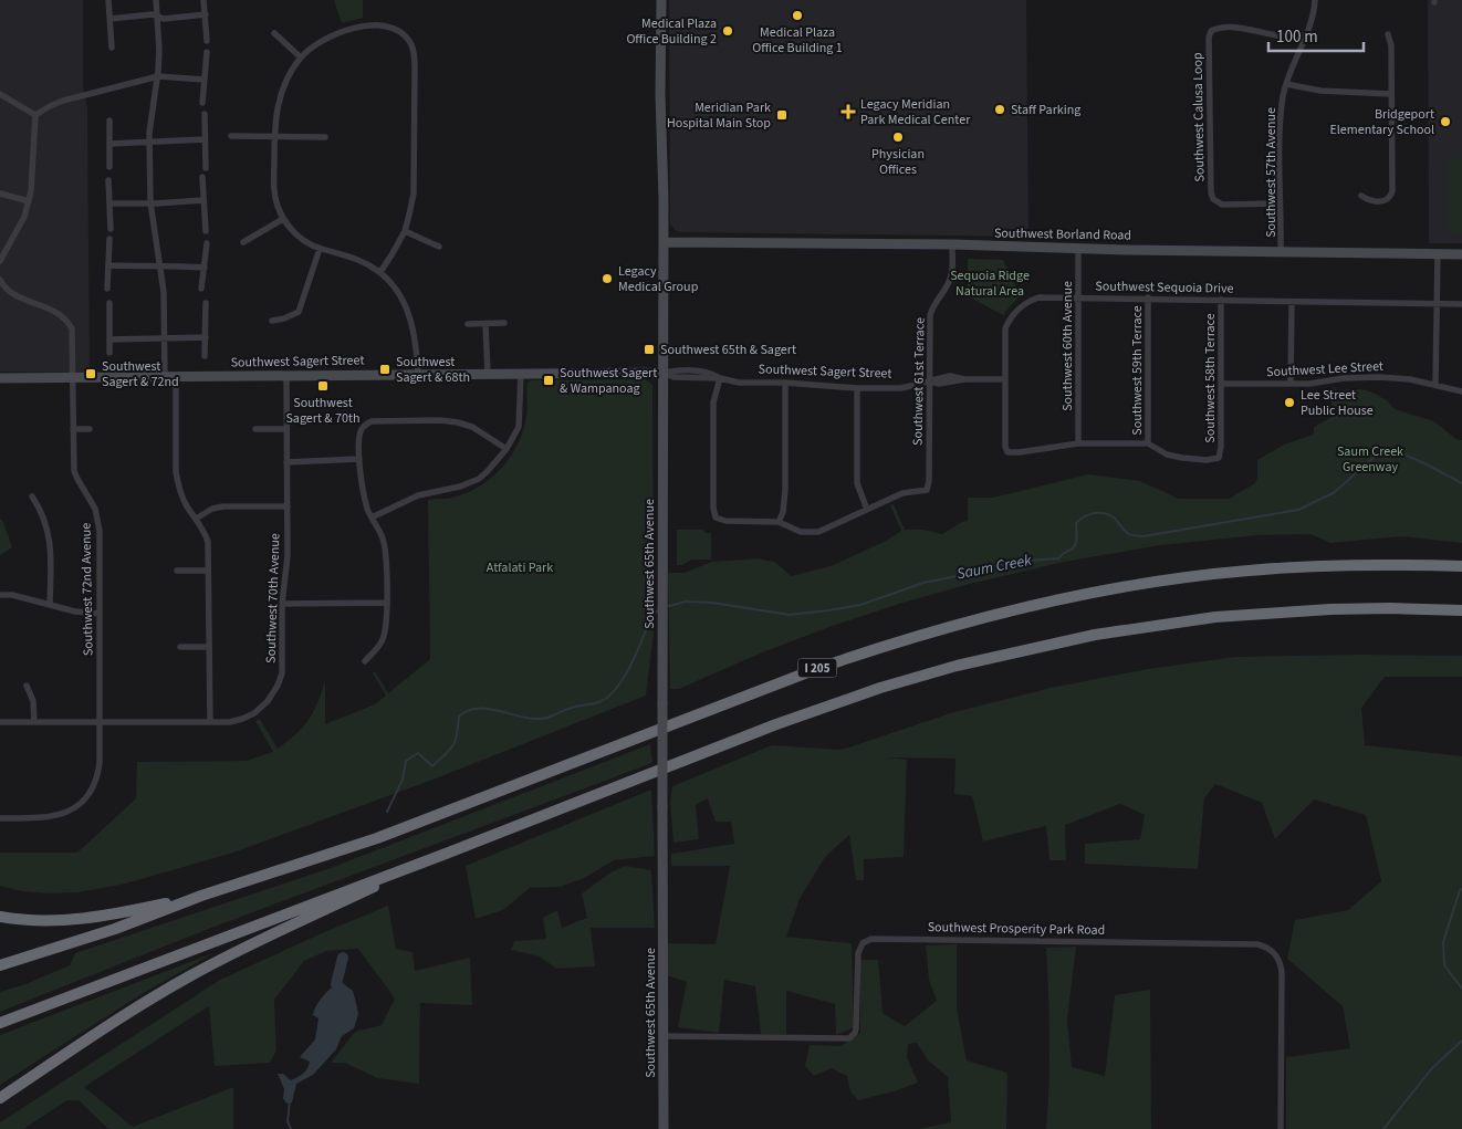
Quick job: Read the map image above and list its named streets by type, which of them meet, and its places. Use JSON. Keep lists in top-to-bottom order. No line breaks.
{"streets":{"highway":["I 205"],"main road":["Southwest Borland Road","Southwest Sagert Street","Southwest 65th Avenue"],"street":["Southwest Calusa Loop","Southwest 57th Avenue","Southwest Sequoia Drive","Southwest 60th Avenue","Southwest Lee Street","Southwest 59th Terrace","Southwest 58th Terrace","Southwest 61st Terrace","Southwest 72nd Avenue","Southwest 70th Avenue","Southwest Prosperity Park Road"]},"crossings":[["Southwest Calusa Loop","Southwest 57th Avenue"],["Southwest 57th Avenue","Southwest Borland Road"],["Southwest Borland Road","Southwest 60th Avenue"],["Southwest Borland Road","Southwest 61st Terrace"],["Southwest Borland Road","Southwest 65th Avenue"],["Southwest Sequoia Drive","Southwest 60th Avenue"],["Southwest Sequoia Drive","Southwest Sagert Street"],["Southwest Sequoia Drive","Southwest 59th Terrace"],["Southwest Sequoia Drive","Southwest 58th Terrace"],["Southwest Sagert Street","Southwest 61st Terrace"],["Southwest Sagert Street","Southwest 65th Avenue"],["Southwest Sagert Street","Southwest 72nd Avenue"],["Southwest Sagert Street","Southwest 70th Avenue"],["Southwest Lee Street","Southwest 58th Terrace"],["Southwest 59th Terrace","Southwest 58th Terrace"],["Southwest 65th Avenue","Southwest Prosperity Park Road"],["Southwest 72nd Avenue","Southwest 70th Avenue"]],"water":["Saum Creek"],"parks":["Sequoia Ridge Natural Area","Saum Creek Greenway","Atfalati Park"],"places":{"other":["Medical Plaza Office Building 1","Medical Plaza Office Building 2","Staff Parking","Bridgeport Elementary School","Physician Offices","Legacy Medical Group","Lee Street Public House"],"health":["Legacy Meridian Park Medical Center"],"transit":["Meridian Park Hospital Main Stop","Southwest 65th & Sagert","Southwest Sagert & 68th","Southwest Sagert & 72nd","Southwest Sagert & Wampanoag","Southwest Sagert & 70th"]},"scale_bar":"100 m"}
